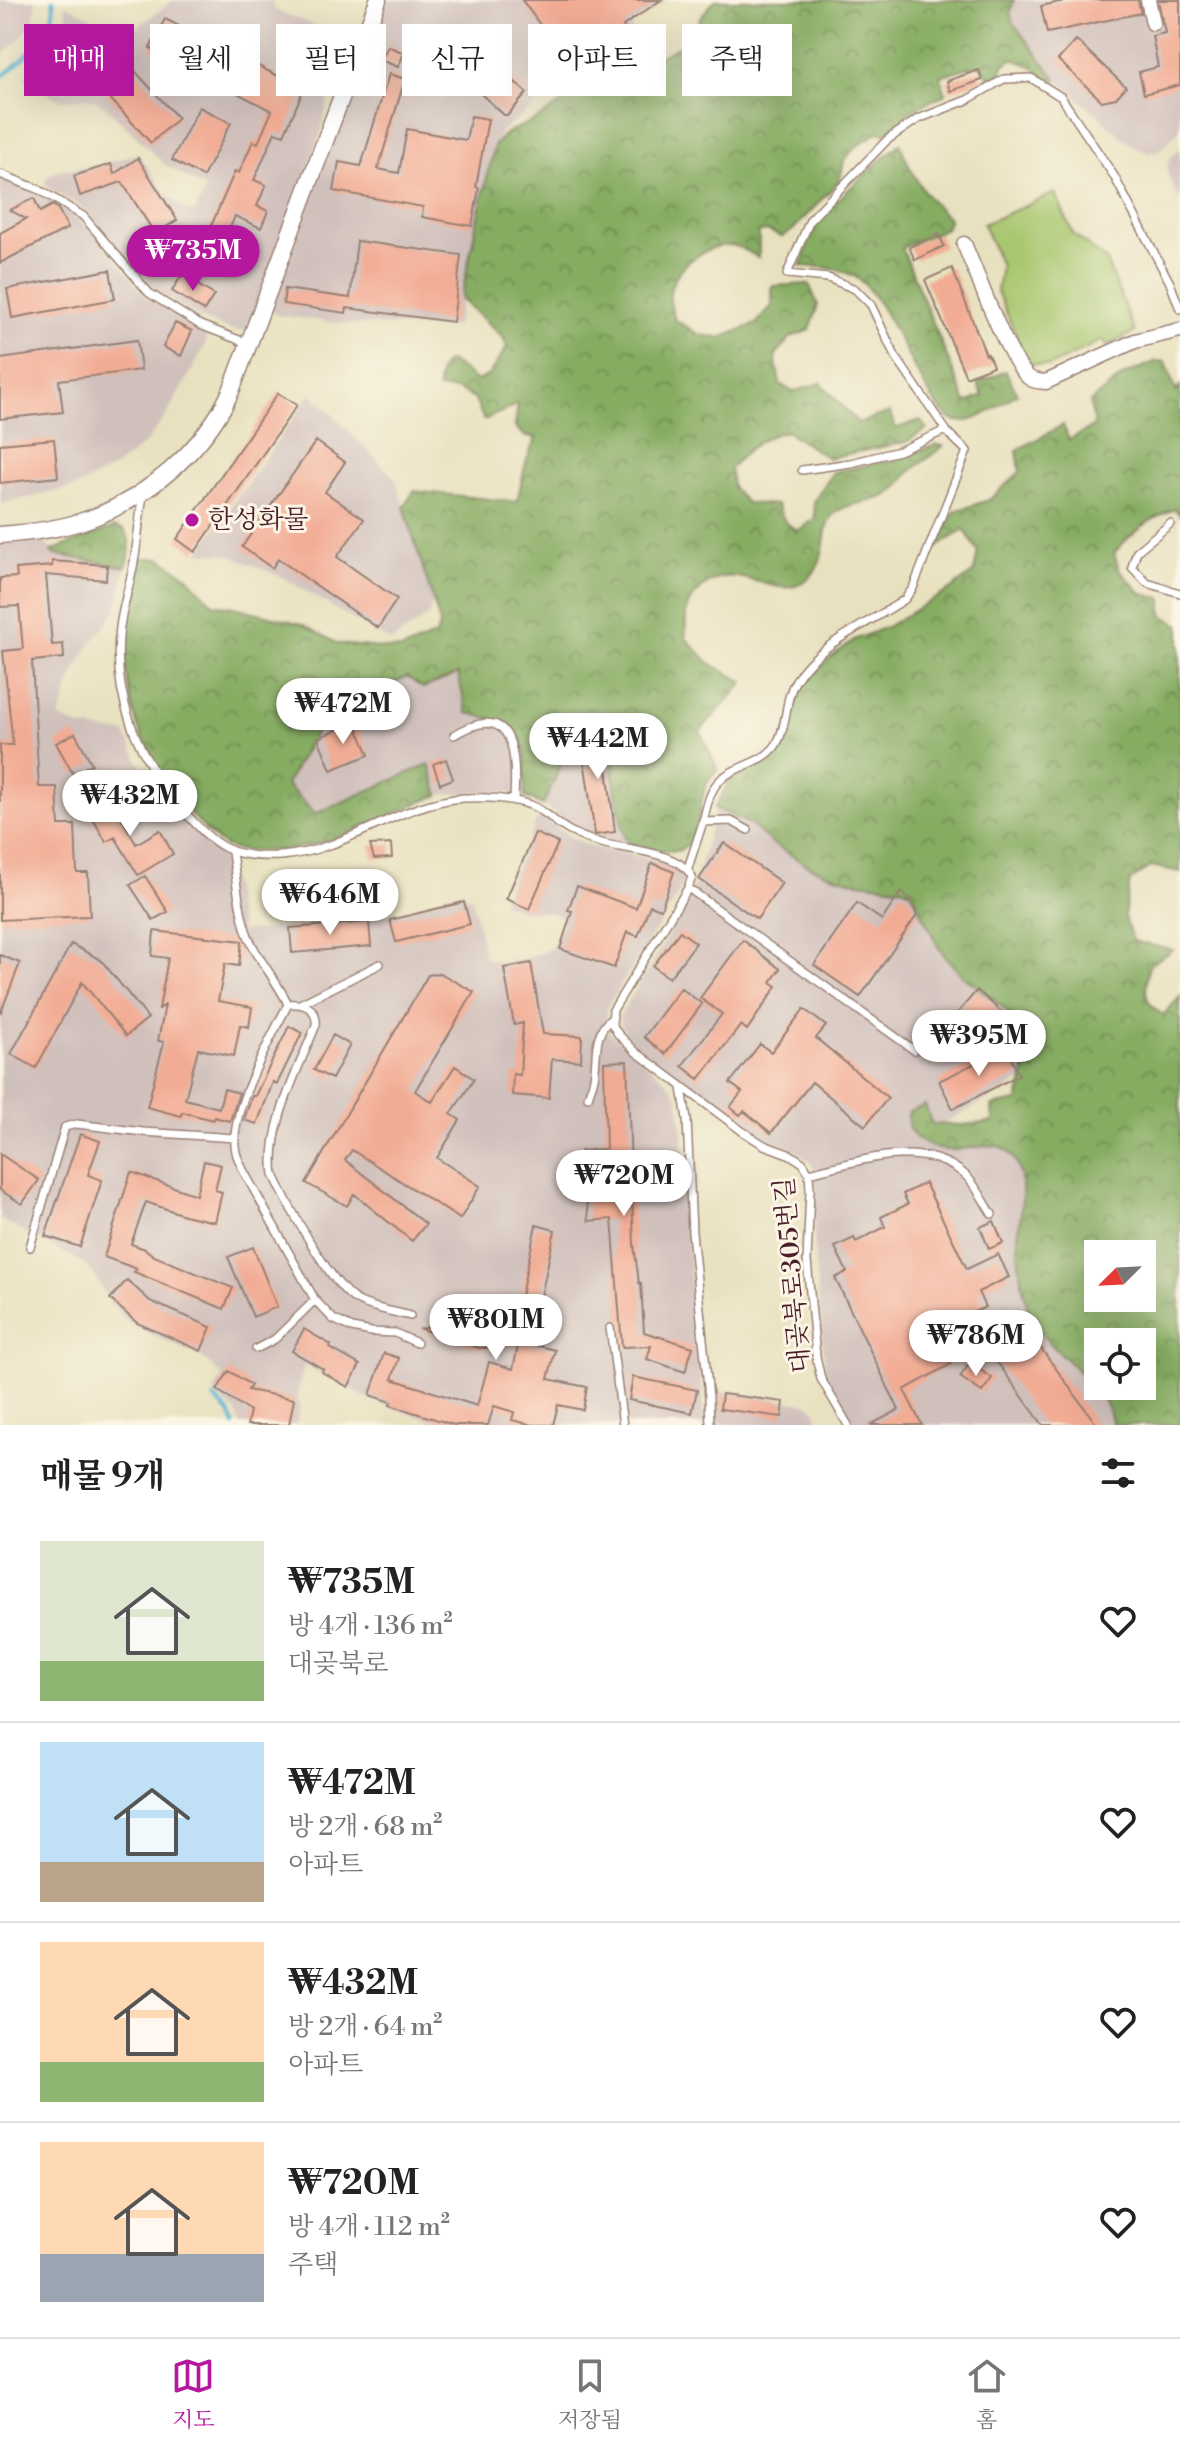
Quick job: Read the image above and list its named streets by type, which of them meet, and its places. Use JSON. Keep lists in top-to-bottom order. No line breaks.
{"streets":{"lane":["대곶북로305번길"]},"places":["한성화물"],"north":"bottom left","page":{"chip":["매매","월세","필터","신규","아파트","주택"],"price":["₩735M","₩472M","₩442M","₩432M","₩646M","₩395M","₩720M","₩801M","₩786M"],"heading":"매물 9개","list":[{"name":"₩735M","note":"방 4개 · 136 m² · 대곶북로"},{"name":"₩472M","note":"방 2개 · 68 m² · 아파트"},{"name":"₩432M","note":"방 2개 · 64 m² · 아파트"},{"name":"₩720M","note":"방 4개 · 112 m² · 주택"}],"tabs":["지도","저장됨","홈"]}}
